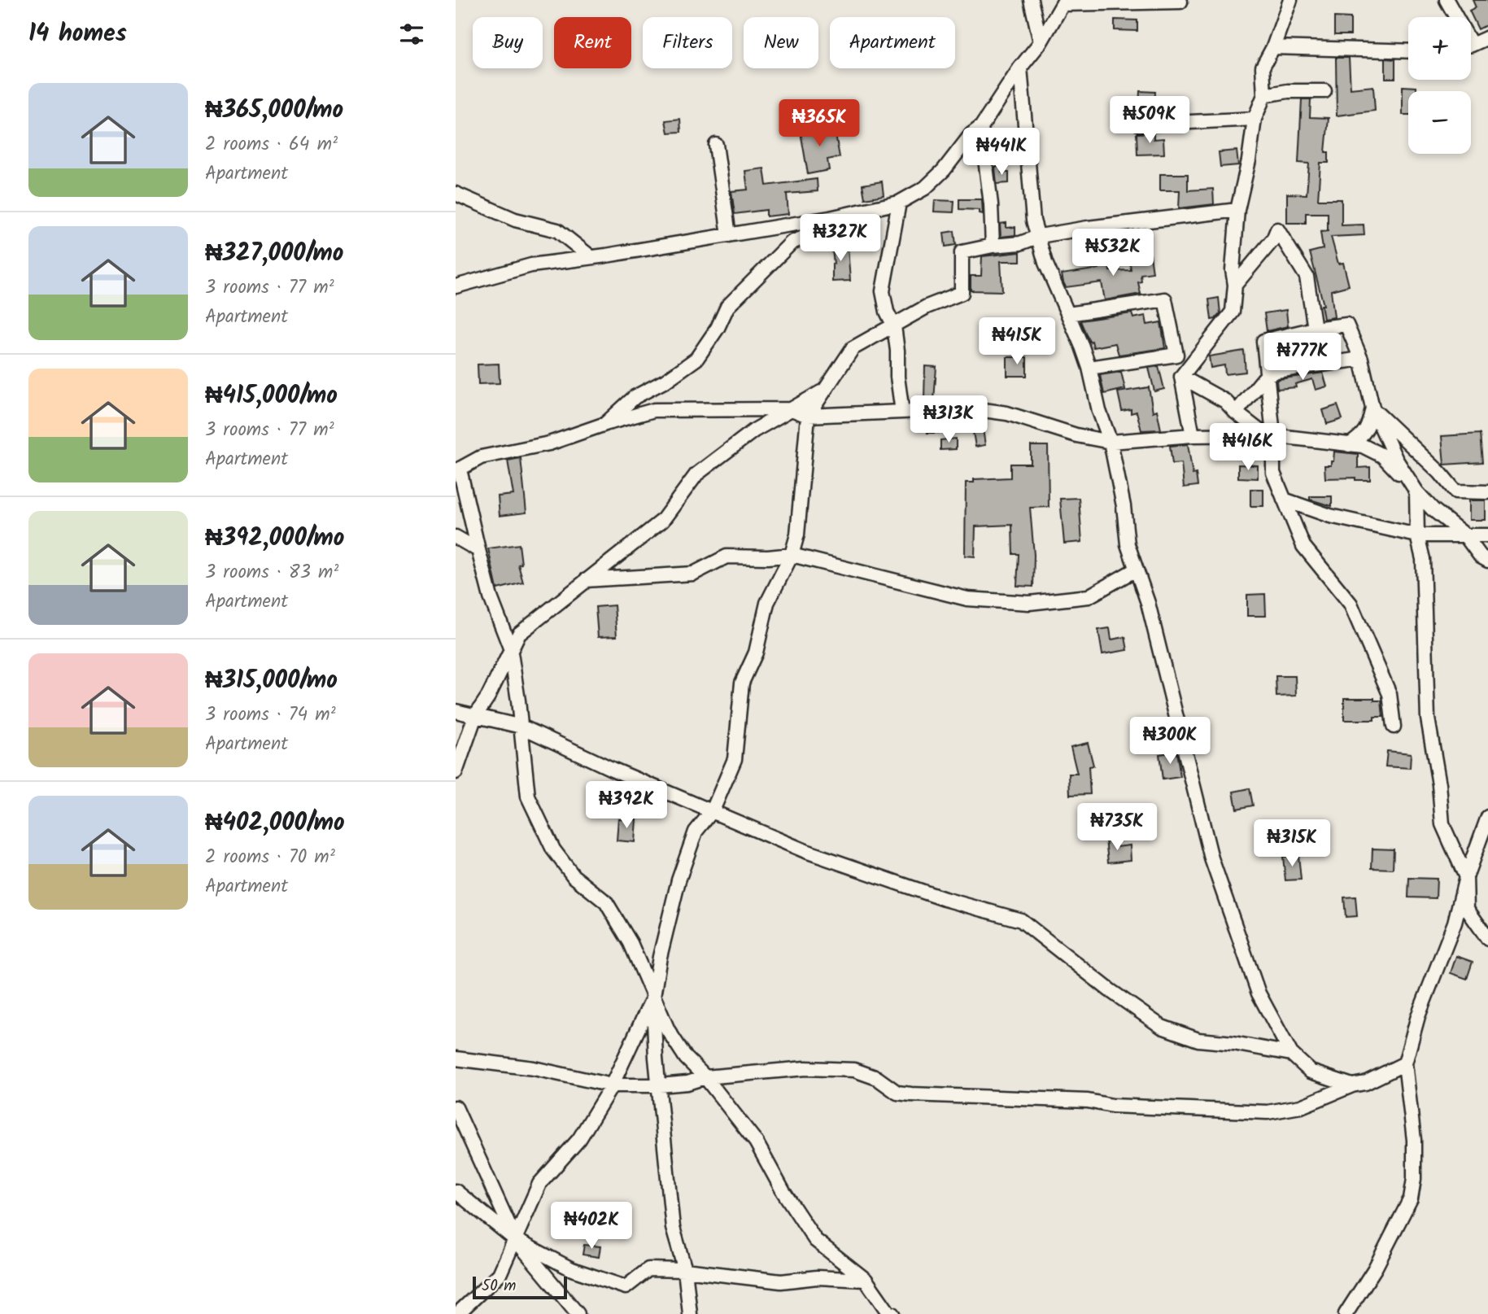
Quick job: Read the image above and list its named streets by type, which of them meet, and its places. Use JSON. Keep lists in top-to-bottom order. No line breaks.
{"scale_bar":"50 m","page":{"heading":"14 homes","map_buttons":["+","−"],"chip":["Buy","Rent","Filters","New","Apartment"],"list":[{"name":"₦365,000/mo","note":"2 rooms · 64 m² · Apartment"},{"name":"₦327,000/mo","note":"3 rooms · 77 m² · Apartment"},{"name":"₦415,000/mo","note":"3 rooms · 77 m² · Apartment"},{"name":"₦392,000/mo","note":"3 rooms · 83 m² · Apartment"},{"name":"₦315,000/mo","note":"3 rooms · 74 m² · Apartment"},{"name":"₦402,000/mo","note":"2 rooms · 70 m² · Apartment"}],"price":["₦509K","₦365K","₦441K","₦327K","₦532K","₦415K","₦777K","₦313K","₦416K","₦300K","₦392K","₦735K","₦315K","₦402K"],"scale":"50 m"}}
